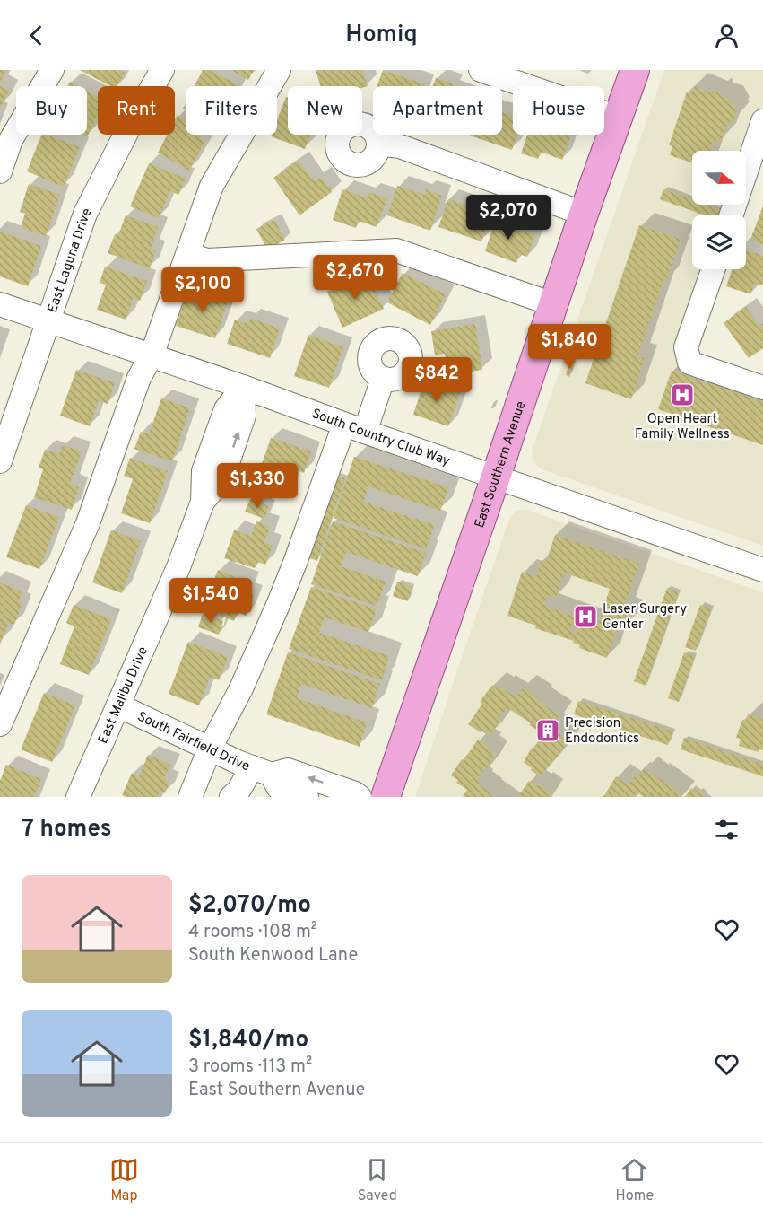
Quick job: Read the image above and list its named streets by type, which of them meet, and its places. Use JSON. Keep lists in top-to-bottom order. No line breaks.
{"streets":{"main road":["East Southern Avenue"],"street":["East Laguna Drive","South Country Club Way","East Malibu Drive","South Fairfield Drive"]},"crossings":[["East Laguna Drive","South Country Club Way"],["South Country Club Way","East Southern Avenue"],["South Country Club Way","East Malibu Drive"],["East Malibu Drive","South Fairfield Drive"]],"places":{"hospital":["Open Heart Family Wellness","Laser Surgery Center"],"building":["Precision Endodontics"]},"north":"right","page":{"header":"Homiq","chip":["Buy","Rent","Filters","New","Apartment","House"],"price":["$2,070","$2,670","$2,100","$1,840","$842","$1,330","$1,540"],"heading":"7 homes","list":[{"name":"$2,070/mo","note":"4 rooms · 108 m² · South Kenwood Lane"},{"name":"$1,840/mo","note":"3 rooms · 113 m² · East Southern Avenue"}],"tabs":["Map","Saved","Home"]}}
